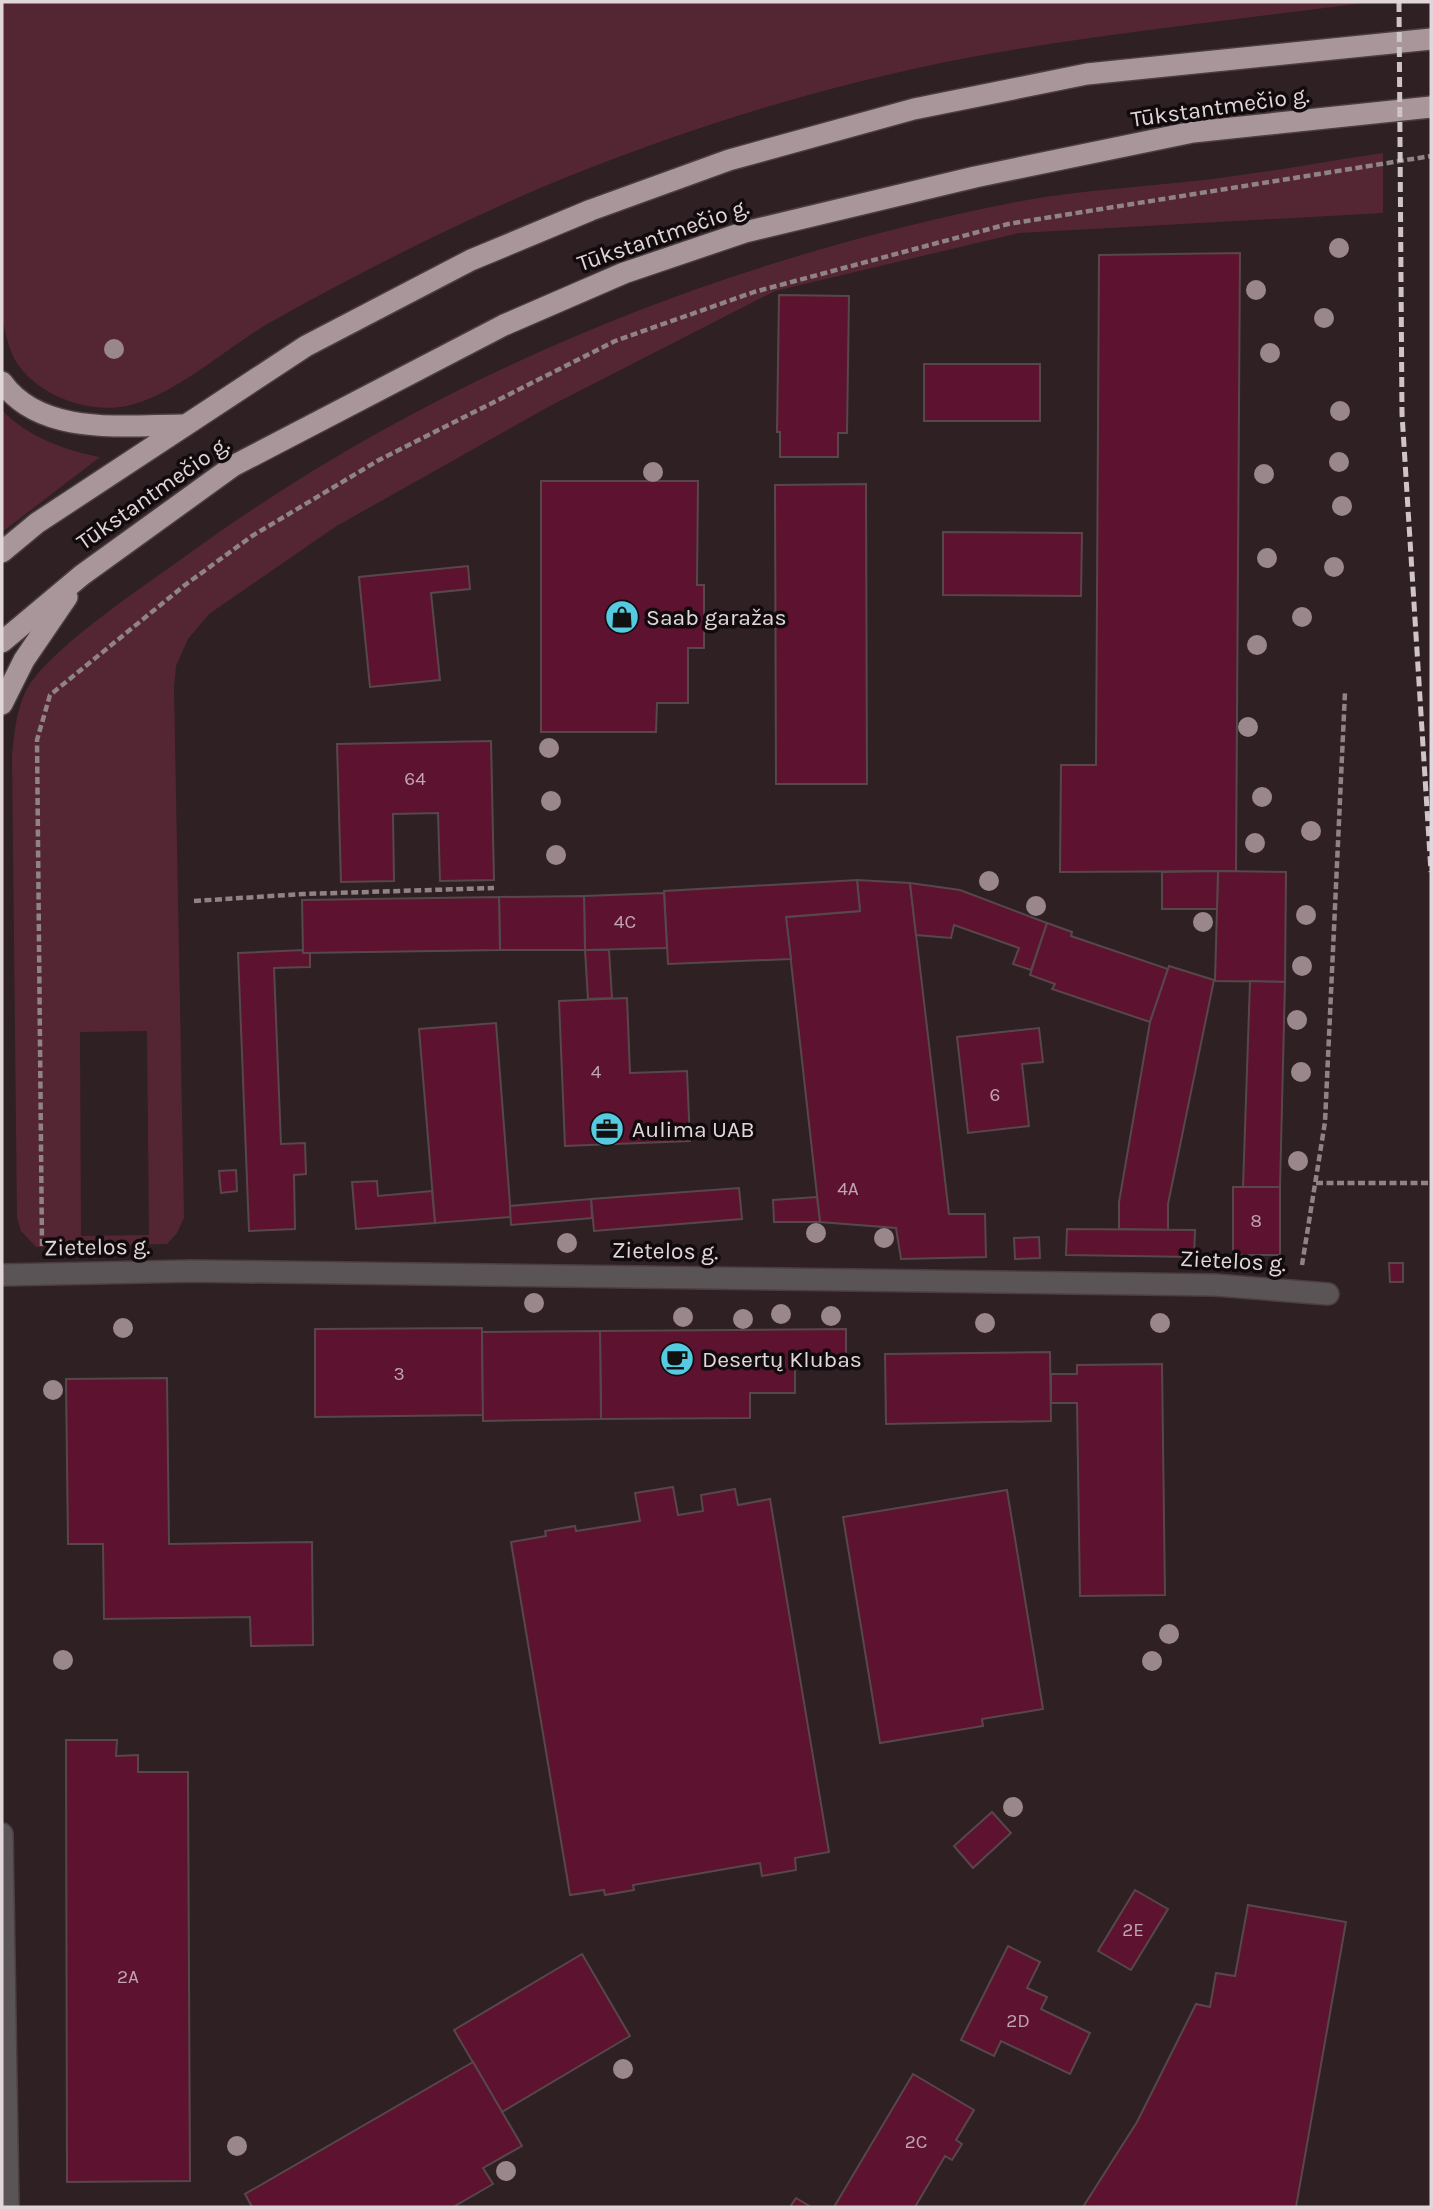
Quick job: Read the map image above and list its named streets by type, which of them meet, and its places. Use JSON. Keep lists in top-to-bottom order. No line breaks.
{"streets":{"highway":["Tūkstantmečio g."],"street":["Zietelos g."]},"places":{"shop":["Saab garažas"],"office":["Aulima UAB"],"cafe":["Desertų Klubas"]},"house_numbers":["64","4C","4","6","4A","8","3","2E","2A","2D","2C"]}
